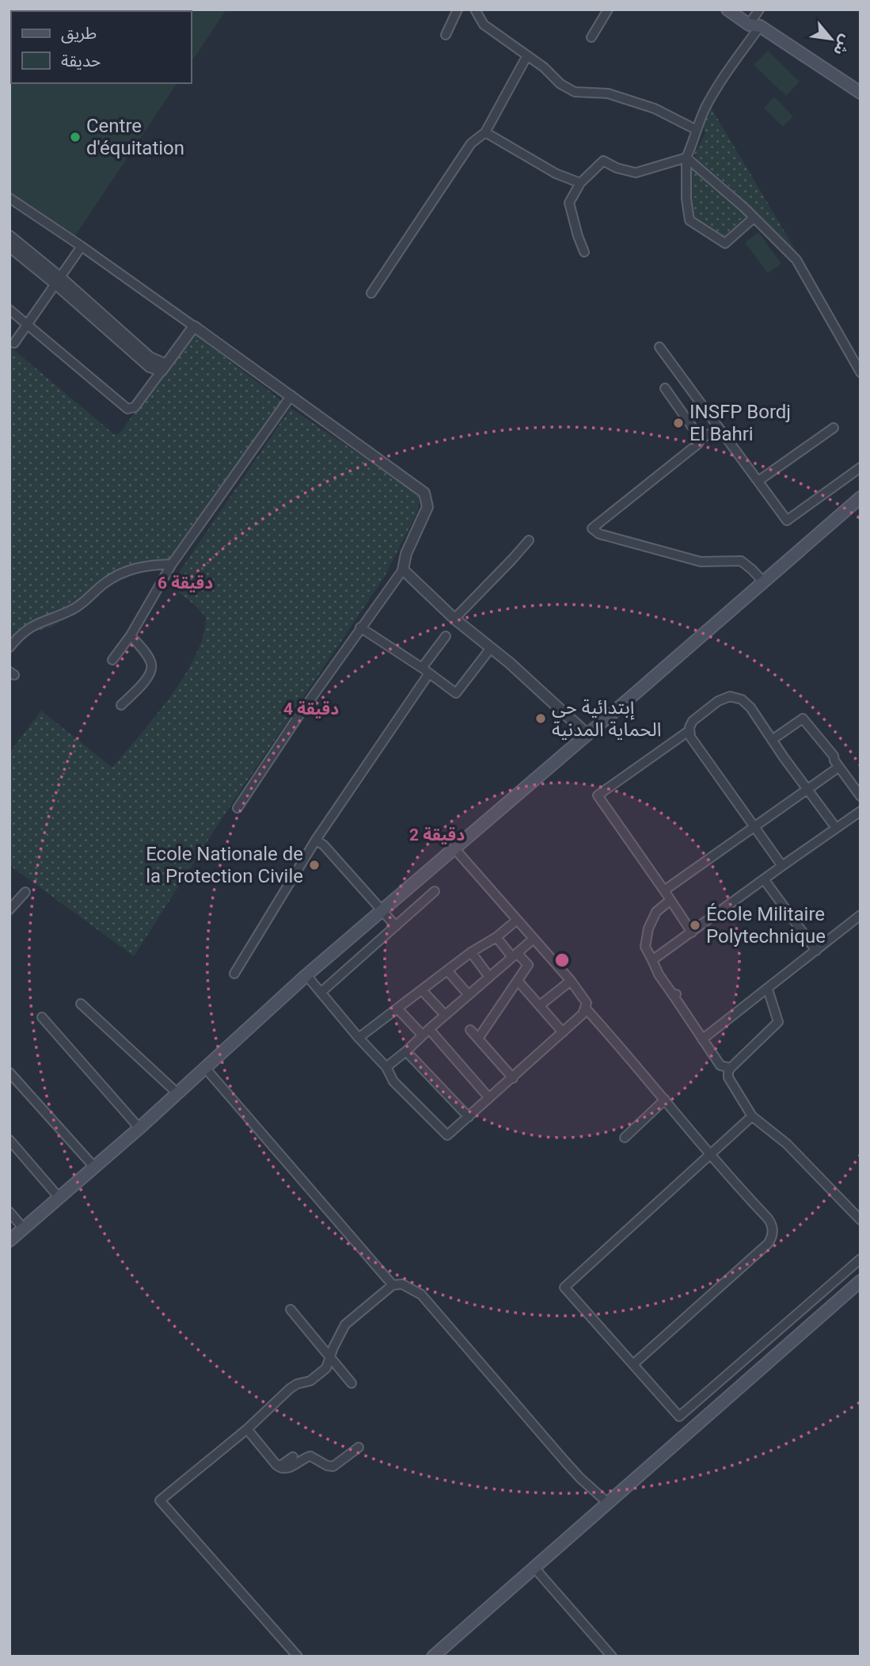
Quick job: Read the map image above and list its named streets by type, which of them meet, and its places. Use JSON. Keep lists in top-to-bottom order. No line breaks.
{"places":["Centre d'équitation","INSFP Bordj El Bahri","إبتدائية حي الحماية المدنية","Ecole Nationale de la Protection Civile","École Militaire Polytechnique"],"legend":["طريق","حديقة"],"north":"bottom right","rings":["6 دقيقة","4 دقيقة","2 دقيقة"]}
